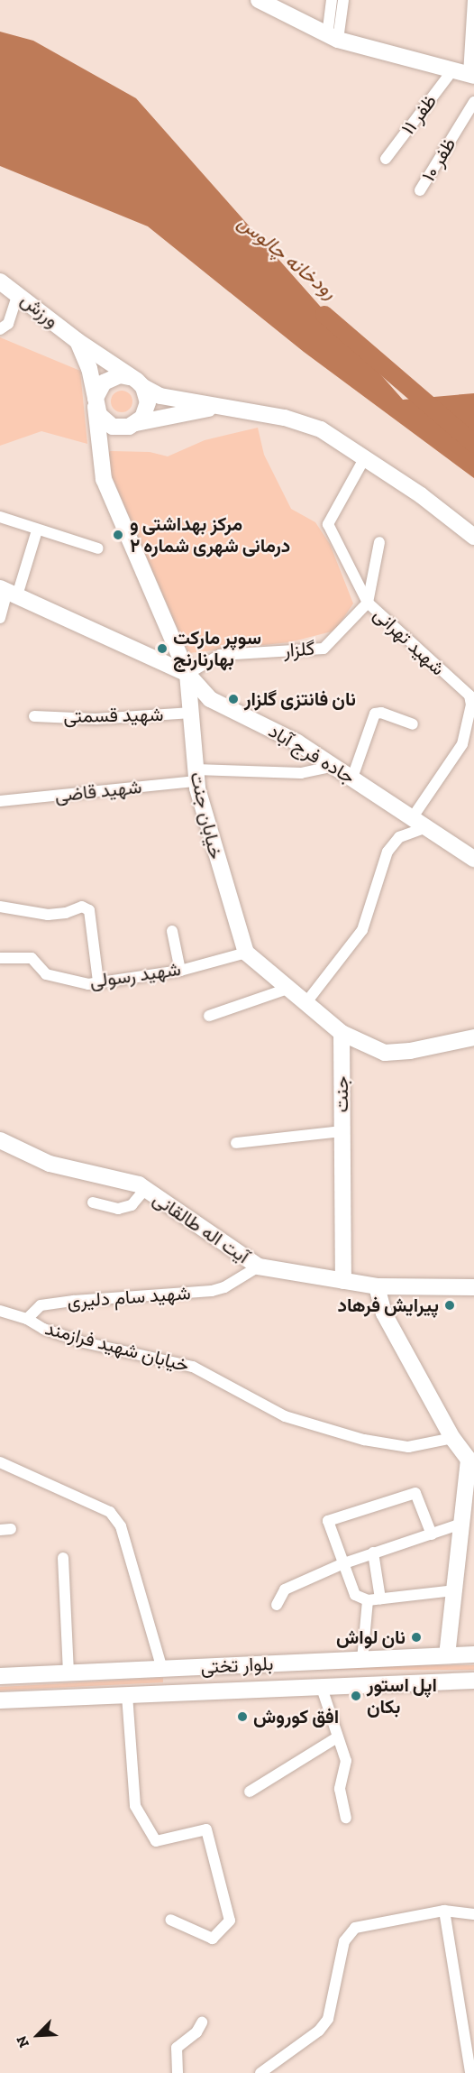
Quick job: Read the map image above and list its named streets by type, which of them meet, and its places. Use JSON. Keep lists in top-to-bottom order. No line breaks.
{"streets":{"street":["ظفر ۱۱","ظفر ۱۰","ورزش","شهید تهرانی","گلزار","شهید قسمتی","جاده فرج آباد","شهید قاضی","خیابان جنت","شهید رسولی","جنت","آیت اله طالقانی","شهید سام دلیری","خیابان شهید فرازمند","بلوار تختی"]},"crossings":[["شهید تهرانی","گلزار"],["شهید تهرانی","جاده فرج آباد"],["گلزار","جاده فرج آباد"],["گلزار","خیابان جنت"],["شهید قسمتی","خیابان جنت"],["جاده فرج آباد","شهید قاضی"],["جاده فرج آباد","خیابان جنت"],["شهید قاضی","خیابان جنت"],["خیابان جنت","شهید رسولی"],["جنت","آیت اله طالقانی"],["آیت اله طالقانی","شهید سام دلیری"],["شهید سام دلیری","خیابان شهید فرازمند"]],"water":["رودخانه چالوس"],"places":["مرکز بهداشتی و درمانی شهری شماره ۲","سوپر مارکت بهارنارنج","نان فانتزی گلزار","پیرایش فرهاد","نان لواش","اپل استور بکان","افق کوروش"],"north":"bottom left"}
